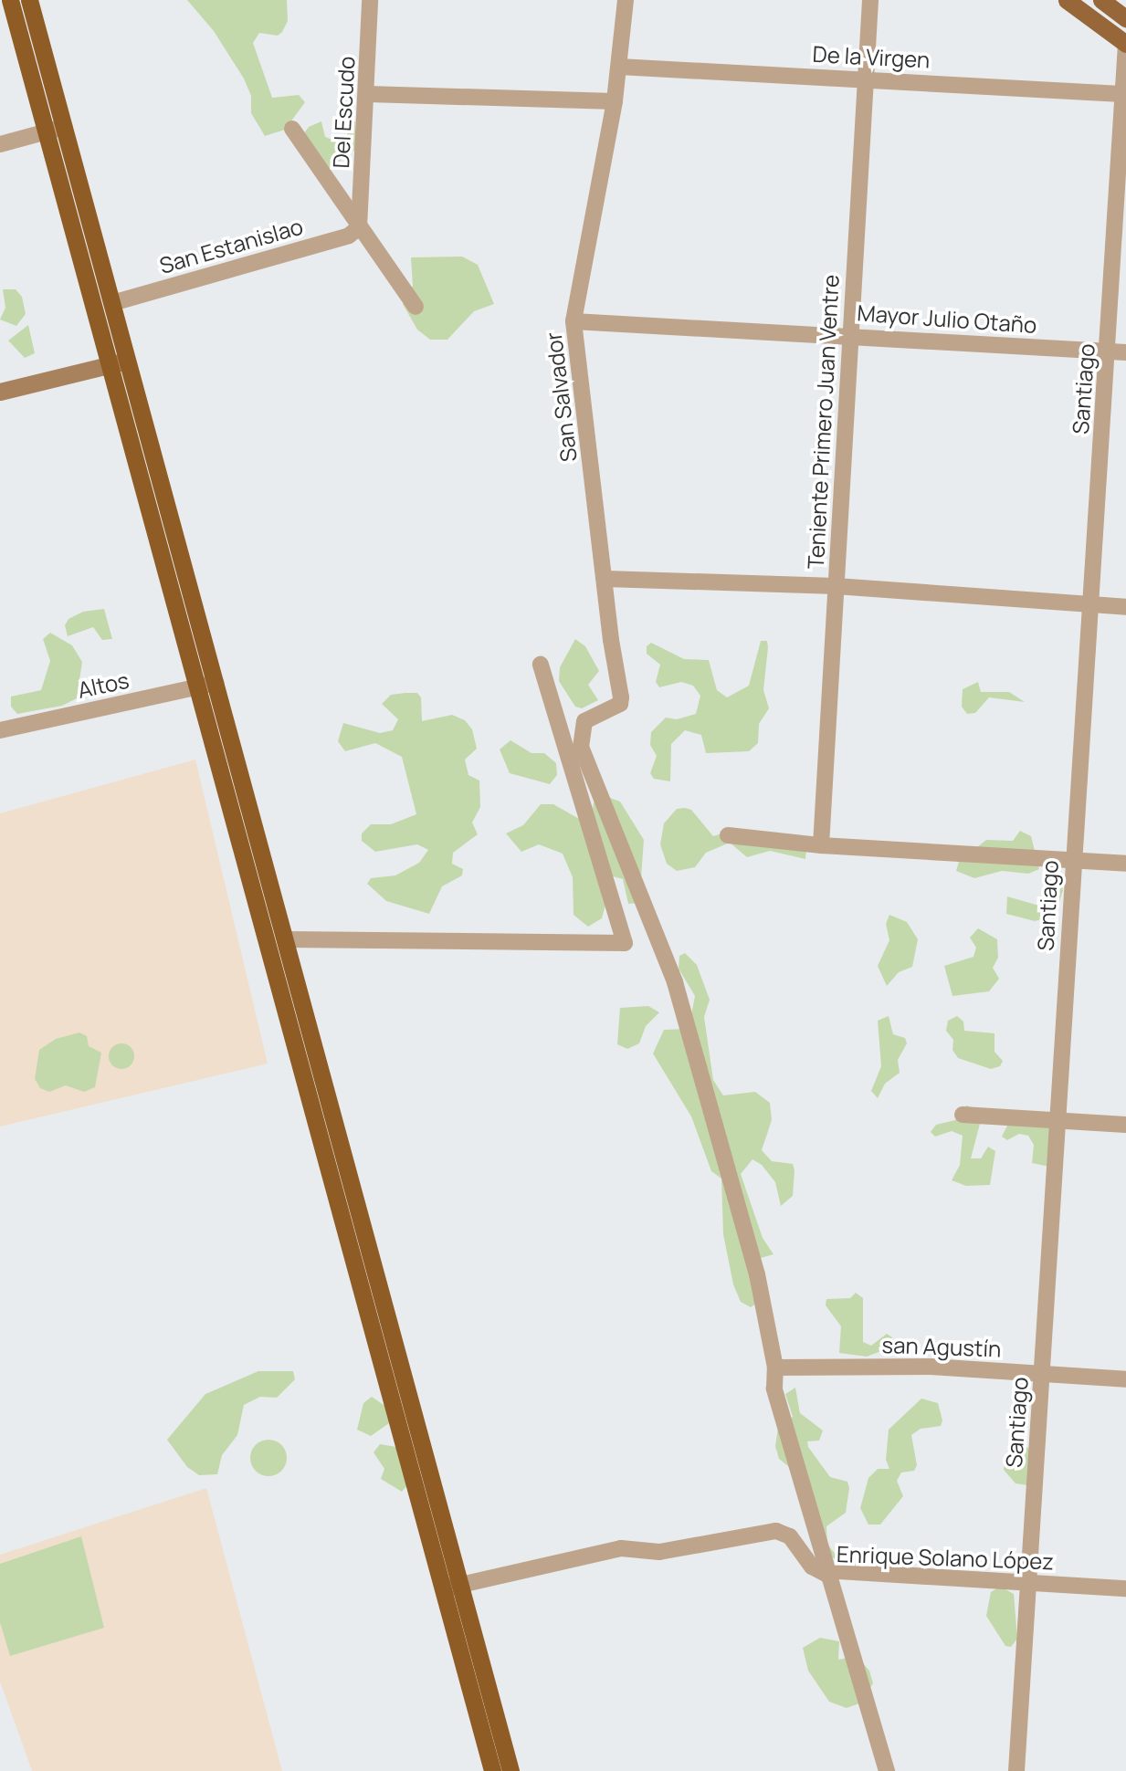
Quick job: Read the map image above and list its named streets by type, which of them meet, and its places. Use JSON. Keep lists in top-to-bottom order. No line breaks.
{"streets":{"street":["De la Virgen","Del Escudo","San Estanislao","Mayor Julio Otaño","Santiago","San Salvador","Teniente Primero Juan Ventre","Altos","san Agustín","Enrique Solano López"]},"crossings":[["De la Virgen","Santiago"],["De la Virgen","San Salvador"],["De la Virgen","Teniente Primero Juan Ventre"],["Del Escudo","San Estanislao"],["Mayor Julio Otaño","Santiago"],["Mayor Julio Otaño","San Salvador"],["Mayor Julio Otaño","Teniente Primero Juan Ventre"],["Santiago","san Agustín"],["Santiago","Enrique Solano López"],["San Salvador","san Agustín"]]}
